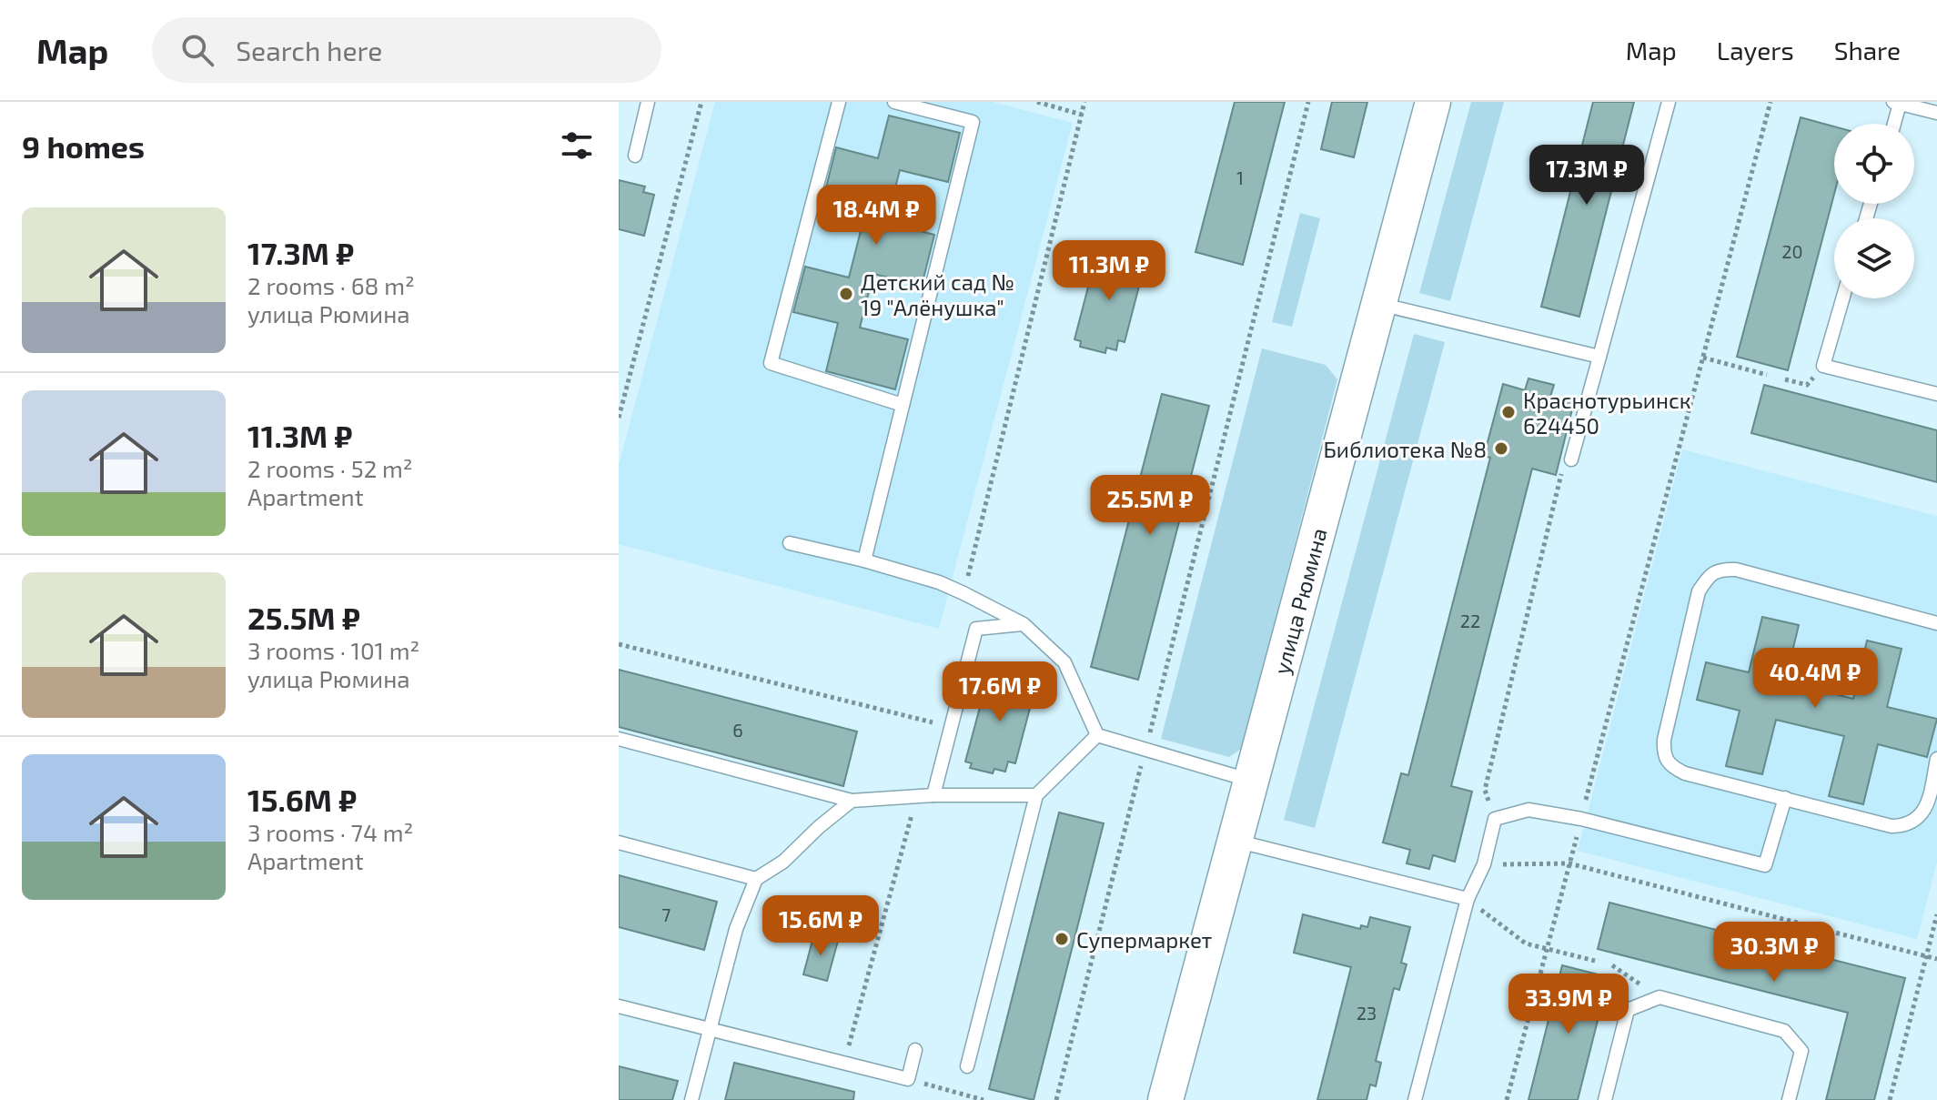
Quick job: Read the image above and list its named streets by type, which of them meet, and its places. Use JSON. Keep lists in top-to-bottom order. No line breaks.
{"streets":{"main road":["улица Рюмина"]},"places":["Детский сад № 19 \"Алёнушка\"","Краснотурьинск 624450","Библиотека №8","Супермаркет"],"house_numbers":["1","20","22","6","7","23"],"page":{"header":"Map","search":"Search here","nav":["Map","Layers","Share"],"heading":"9 homes","price":["17.3M ₽","18.4M ₽","11.3M ₽","25.5M ₽","40.4M ₽","17.6M ₽","15.6M ₽","30.3M ₽","33.9M ₽"],"list":[{"name":"17.3M ₽","note":"2 rooms · 68 m² · улица Рюмина"},{"name":"11.3M ₽","note":"2 rooms · 52 m² · Apartment"},{"name":"25.5M ₽","note":"3 rooms · 101 m² · улица Рюмина"},{"name":"15.6M ₽","note":"3 rooms · 74 m² · Apartment"}]}}
